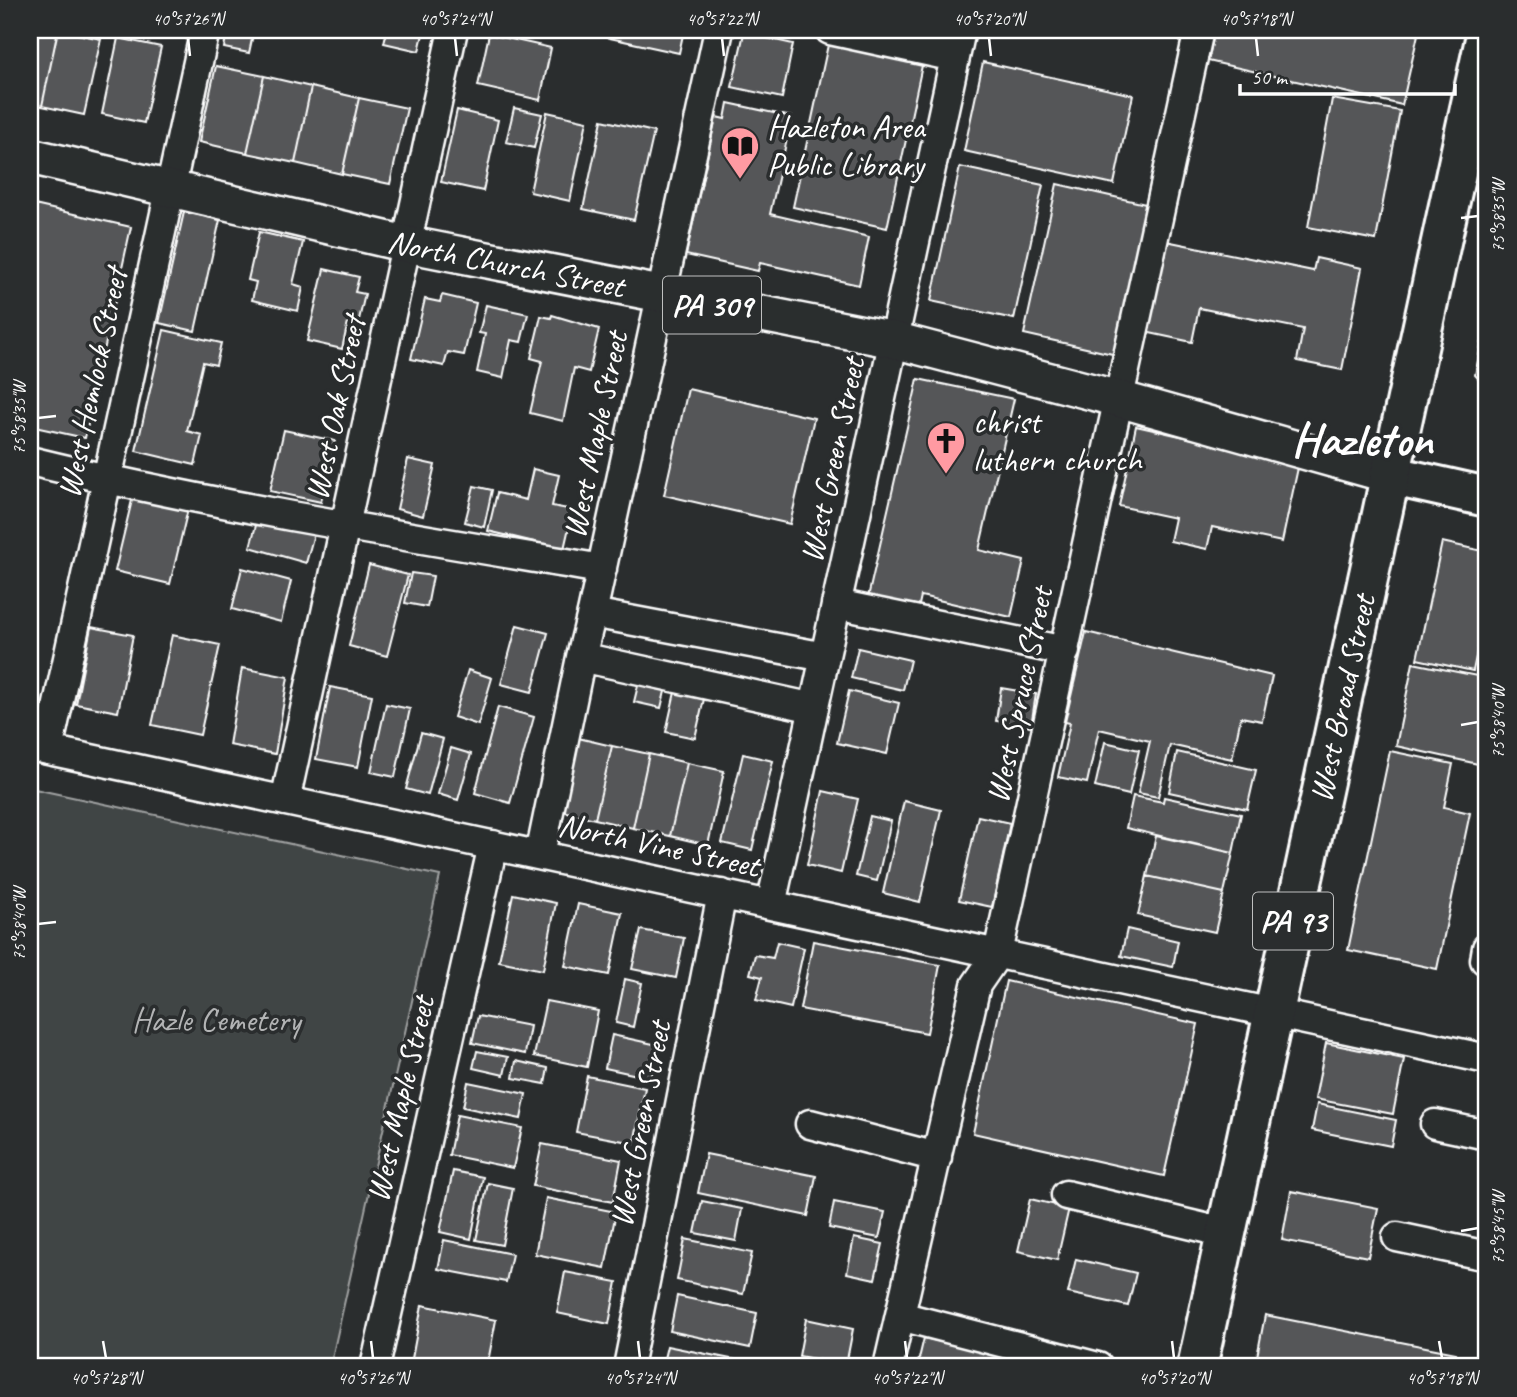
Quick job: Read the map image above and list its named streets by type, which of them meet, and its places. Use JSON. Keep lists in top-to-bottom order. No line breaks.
{"streets":{"highway":["PA 309","West Broad Street","PA 93"],"main road":["North Church Street"],"street":["West Hemlock Street","West Oak Street","West Maple Street","West Green Street","West Spruce Street","North Vine Street"]},"crossings":[["North Church Street","PA 309"],["North Church Street","West Hemlock Street"],["North Church Street","West Oak Street"],["North Church Street","West Maple Street"],["North Church Street","West Green Street"],["North Church Street","West Spruce Street"],["North Church Street","West Broad Street"],["PA 309","West Broad Street"],["West Hemlock Street","North Vine Street"],["West Oak Street","North Vine Street"],["West Maple Street","North Vine Street"],["West Green Street","North Vine Street"],["West Spruce Street","North Vine Street"],["West Broad Street","North Vine Street"]],"districts":["Hazleton"],"parks":["Hazle Cemetery"],"places":{"library":["Hazleton Area Public Library"],"church":["christ luthern church"]},"scale_bar":"50 m","coordinates":["40°57'26\"N","40°57'24\"N","40°57'22\"N","40°57'20\"N","40°57'18\"N","75°58'35\"W","75°58'40\"W","75°58'45\"W","40°57'28\"N"]}
